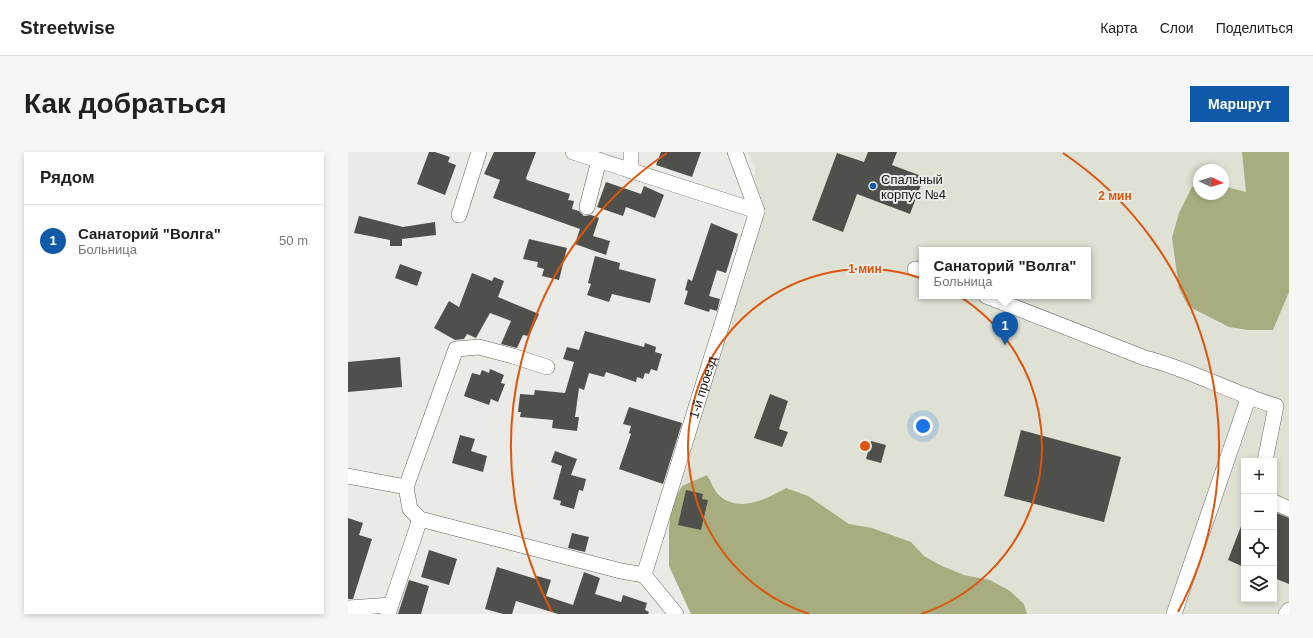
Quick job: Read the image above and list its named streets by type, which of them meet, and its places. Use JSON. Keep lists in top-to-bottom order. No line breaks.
{"streets":{"street":["1-й проезд"]},"places":["Спальный корпус №4"],"north":"right","page":{"header":"Streetwise","nav":["Карта","Слои","Поделиться"],"buttons":"Маршрут","title":"Как добраться","heading":"Рядом","list":[{"mark":"1","name":"Санаторий \"Волга\"","note":"Больница","value":"50 m"}],"popup":["Санаторий \"Волга\"","Больница"],"pins":"1","map_buttons":["+","−"]},"rings":["2 мин","1 мин"]}
